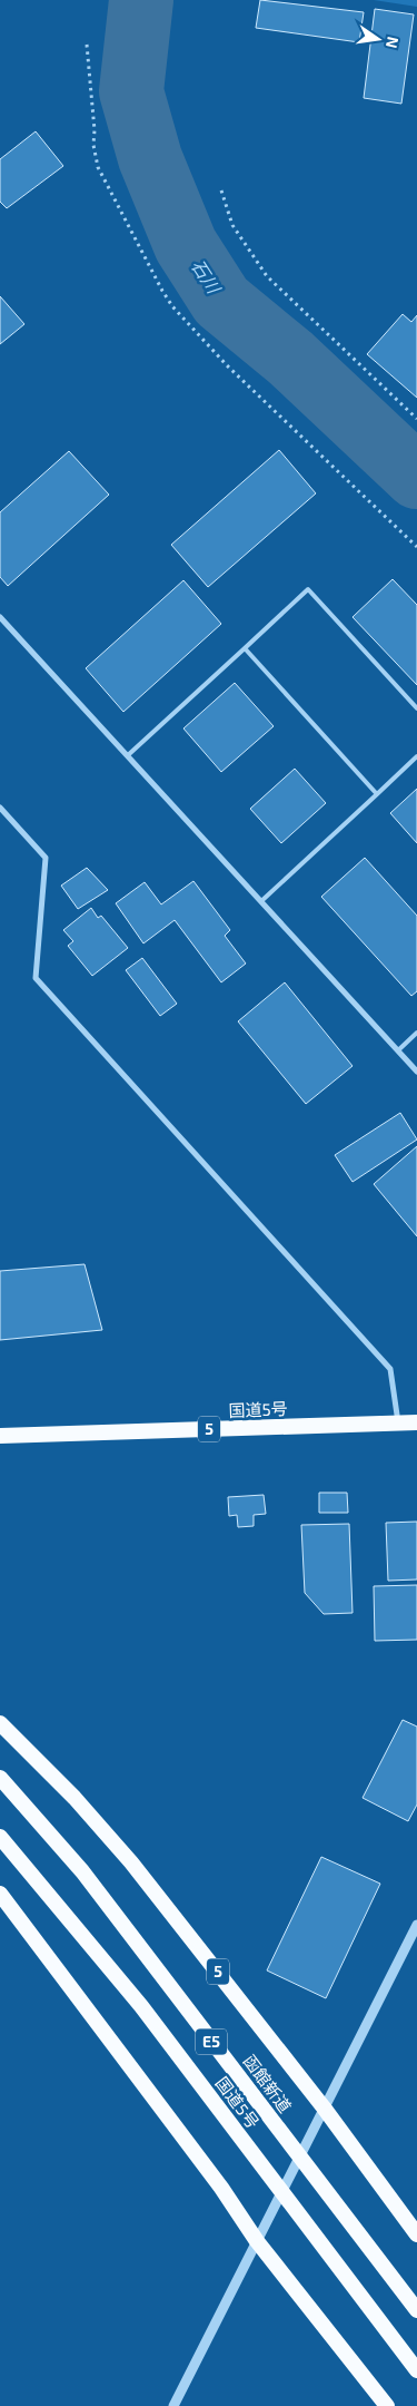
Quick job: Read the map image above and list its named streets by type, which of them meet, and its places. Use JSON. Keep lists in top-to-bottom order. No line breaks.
{"streets":{"highway":["国道5号","5","E5","函館新道"]},"water":["石川"],"north":"right"}
